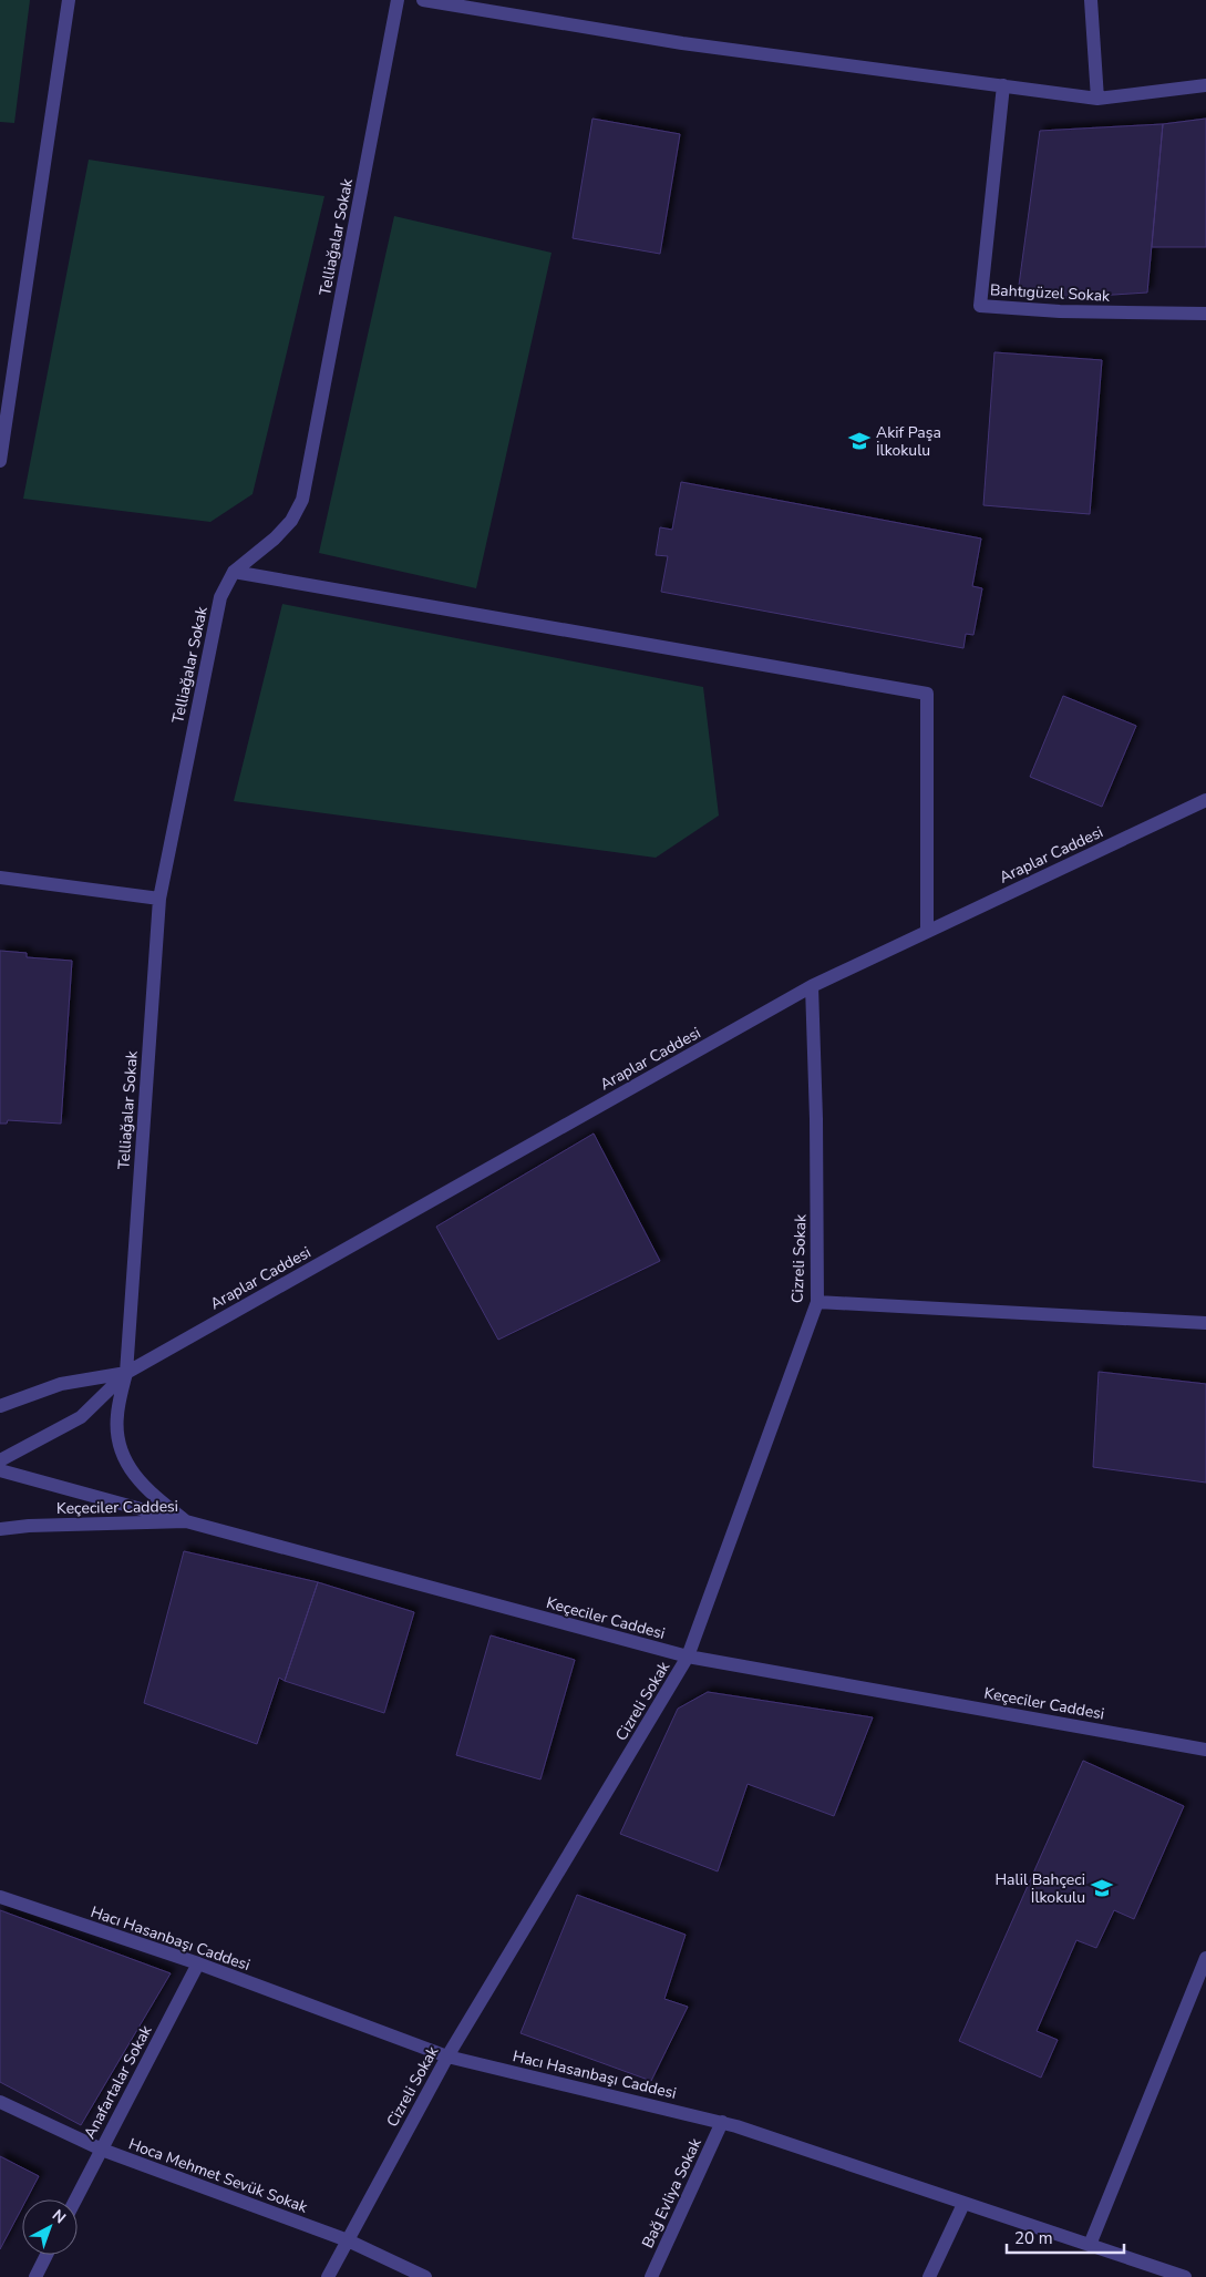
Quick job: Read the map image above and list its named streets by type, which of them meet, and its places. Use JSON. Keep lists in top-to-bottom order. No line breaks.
{"streets":{"street":["Telliağalar Sokak","Bahtıgüzel Sokak","Araplar Caddesi","Cizreli Sokak","Keçeciler Caddesi","Hacı Hasanbaşı Caddesi","Anafartalar Sokak","Hoca Mehmet Sevük Sokak","Bağ Evliya Sokak"]},"crossings":[["Telliağalar Sokak","Araplar Caddesi"],["Telliağalar Sokak","Keçeciler Caddesi"],["Araplar Caddesi","Cizreli Sokak"],["Cizreli Sokak","Keçeciler Caddesi"],["Cizreli Sokak","Hacı Hasanbaşı Caddesi"],["Cizreli Sokak","Hoca Mehmet Sevük Sokak"],["Hacı Hasanbaşı Caddesi","Anafartalar Sokak"],["Hacı Hasanbaşı Caddesi","Bağ Evliya Sokak"],["Anafartalar Sokak","Hoca Mehmet Sevük Sokak"]],"places":{"school or university":["Akif Paşa İlkokulu","Halil Bahçeci İlkokulu"]},"scale_bar":"20 m","north":"top right"}
